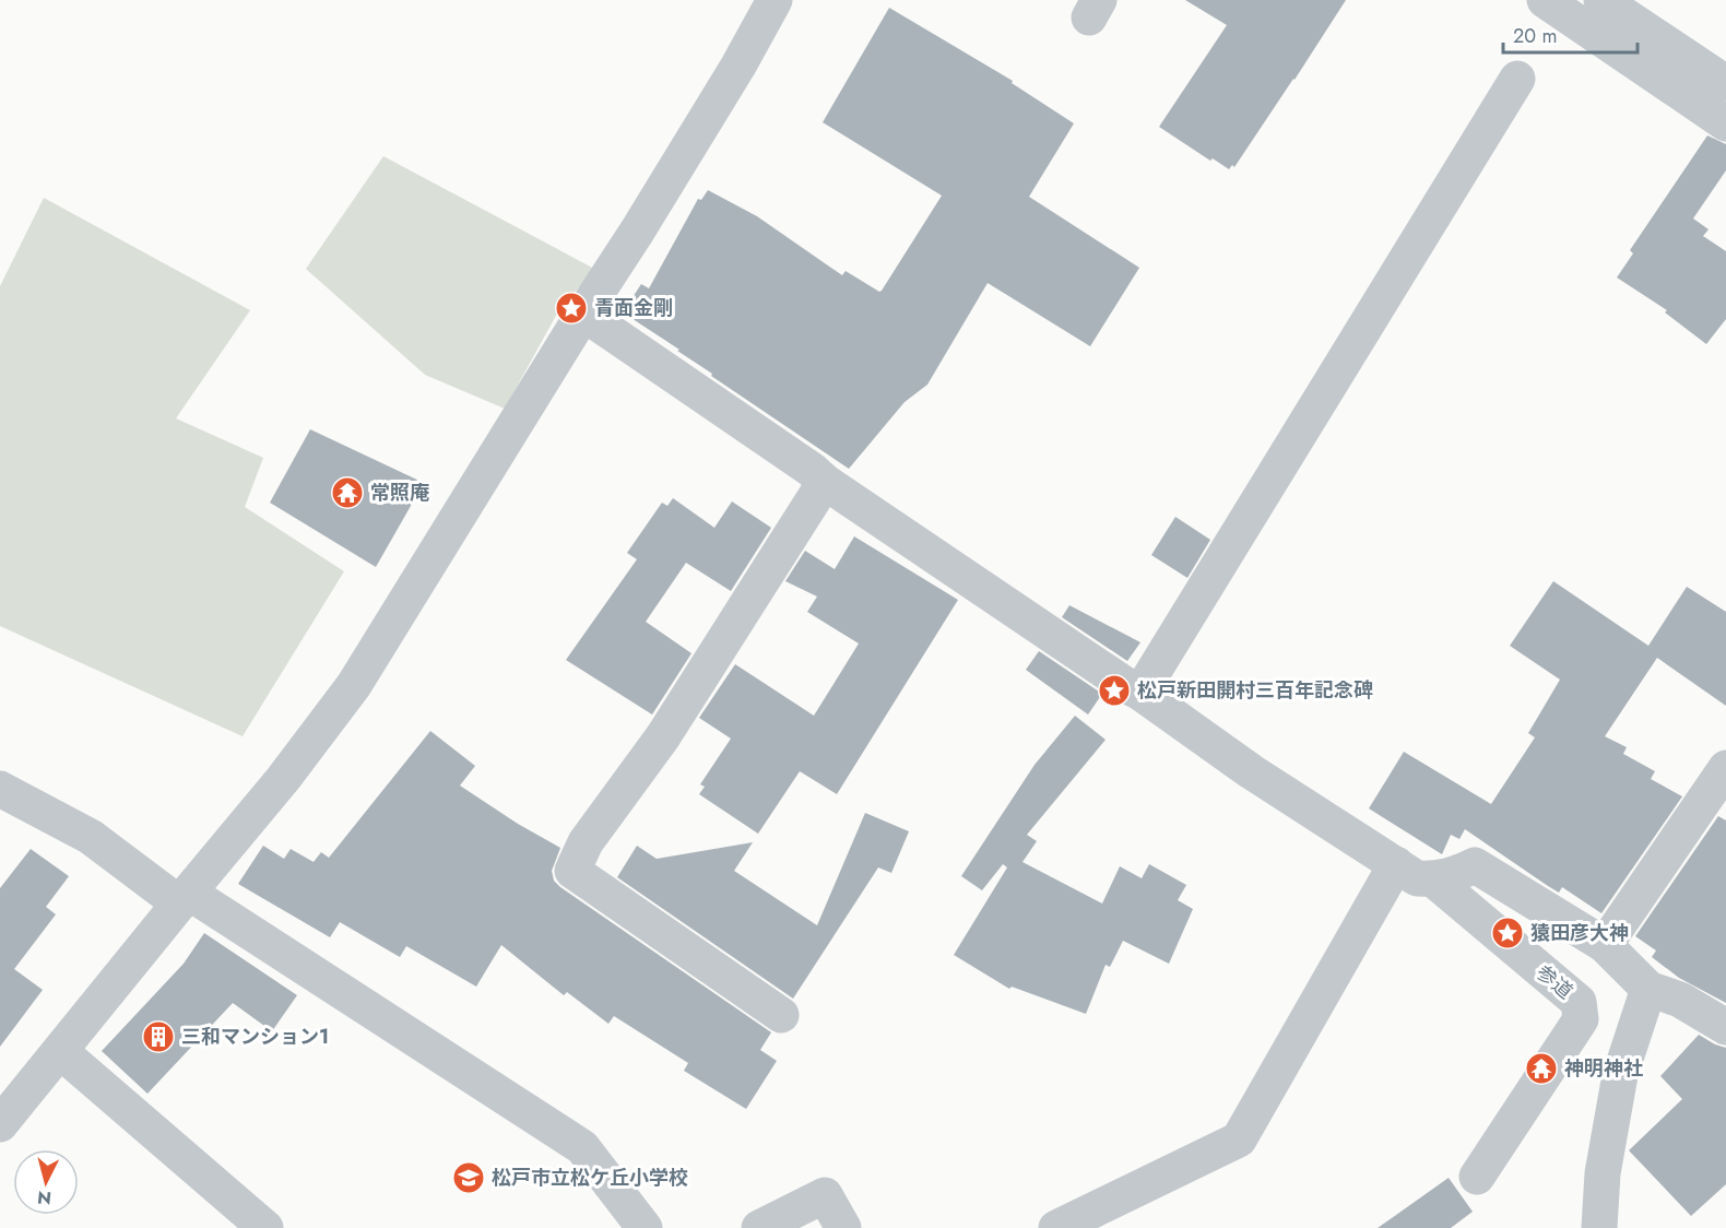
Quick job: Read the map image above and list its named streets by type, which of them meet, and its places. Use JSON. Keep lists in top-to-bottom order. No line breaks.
{"streets":{"street":["参道"]},"places":{"place":["青面金剛","松戸新田開村三百年記念碑","猿田彦大神"],"temple":["常照庵","神明神社"],"building":["三和マンション1"],"school or university":["松戸市立松ケ丘小学校"]},"scale_bar":"20 m","north":"bottom"}
